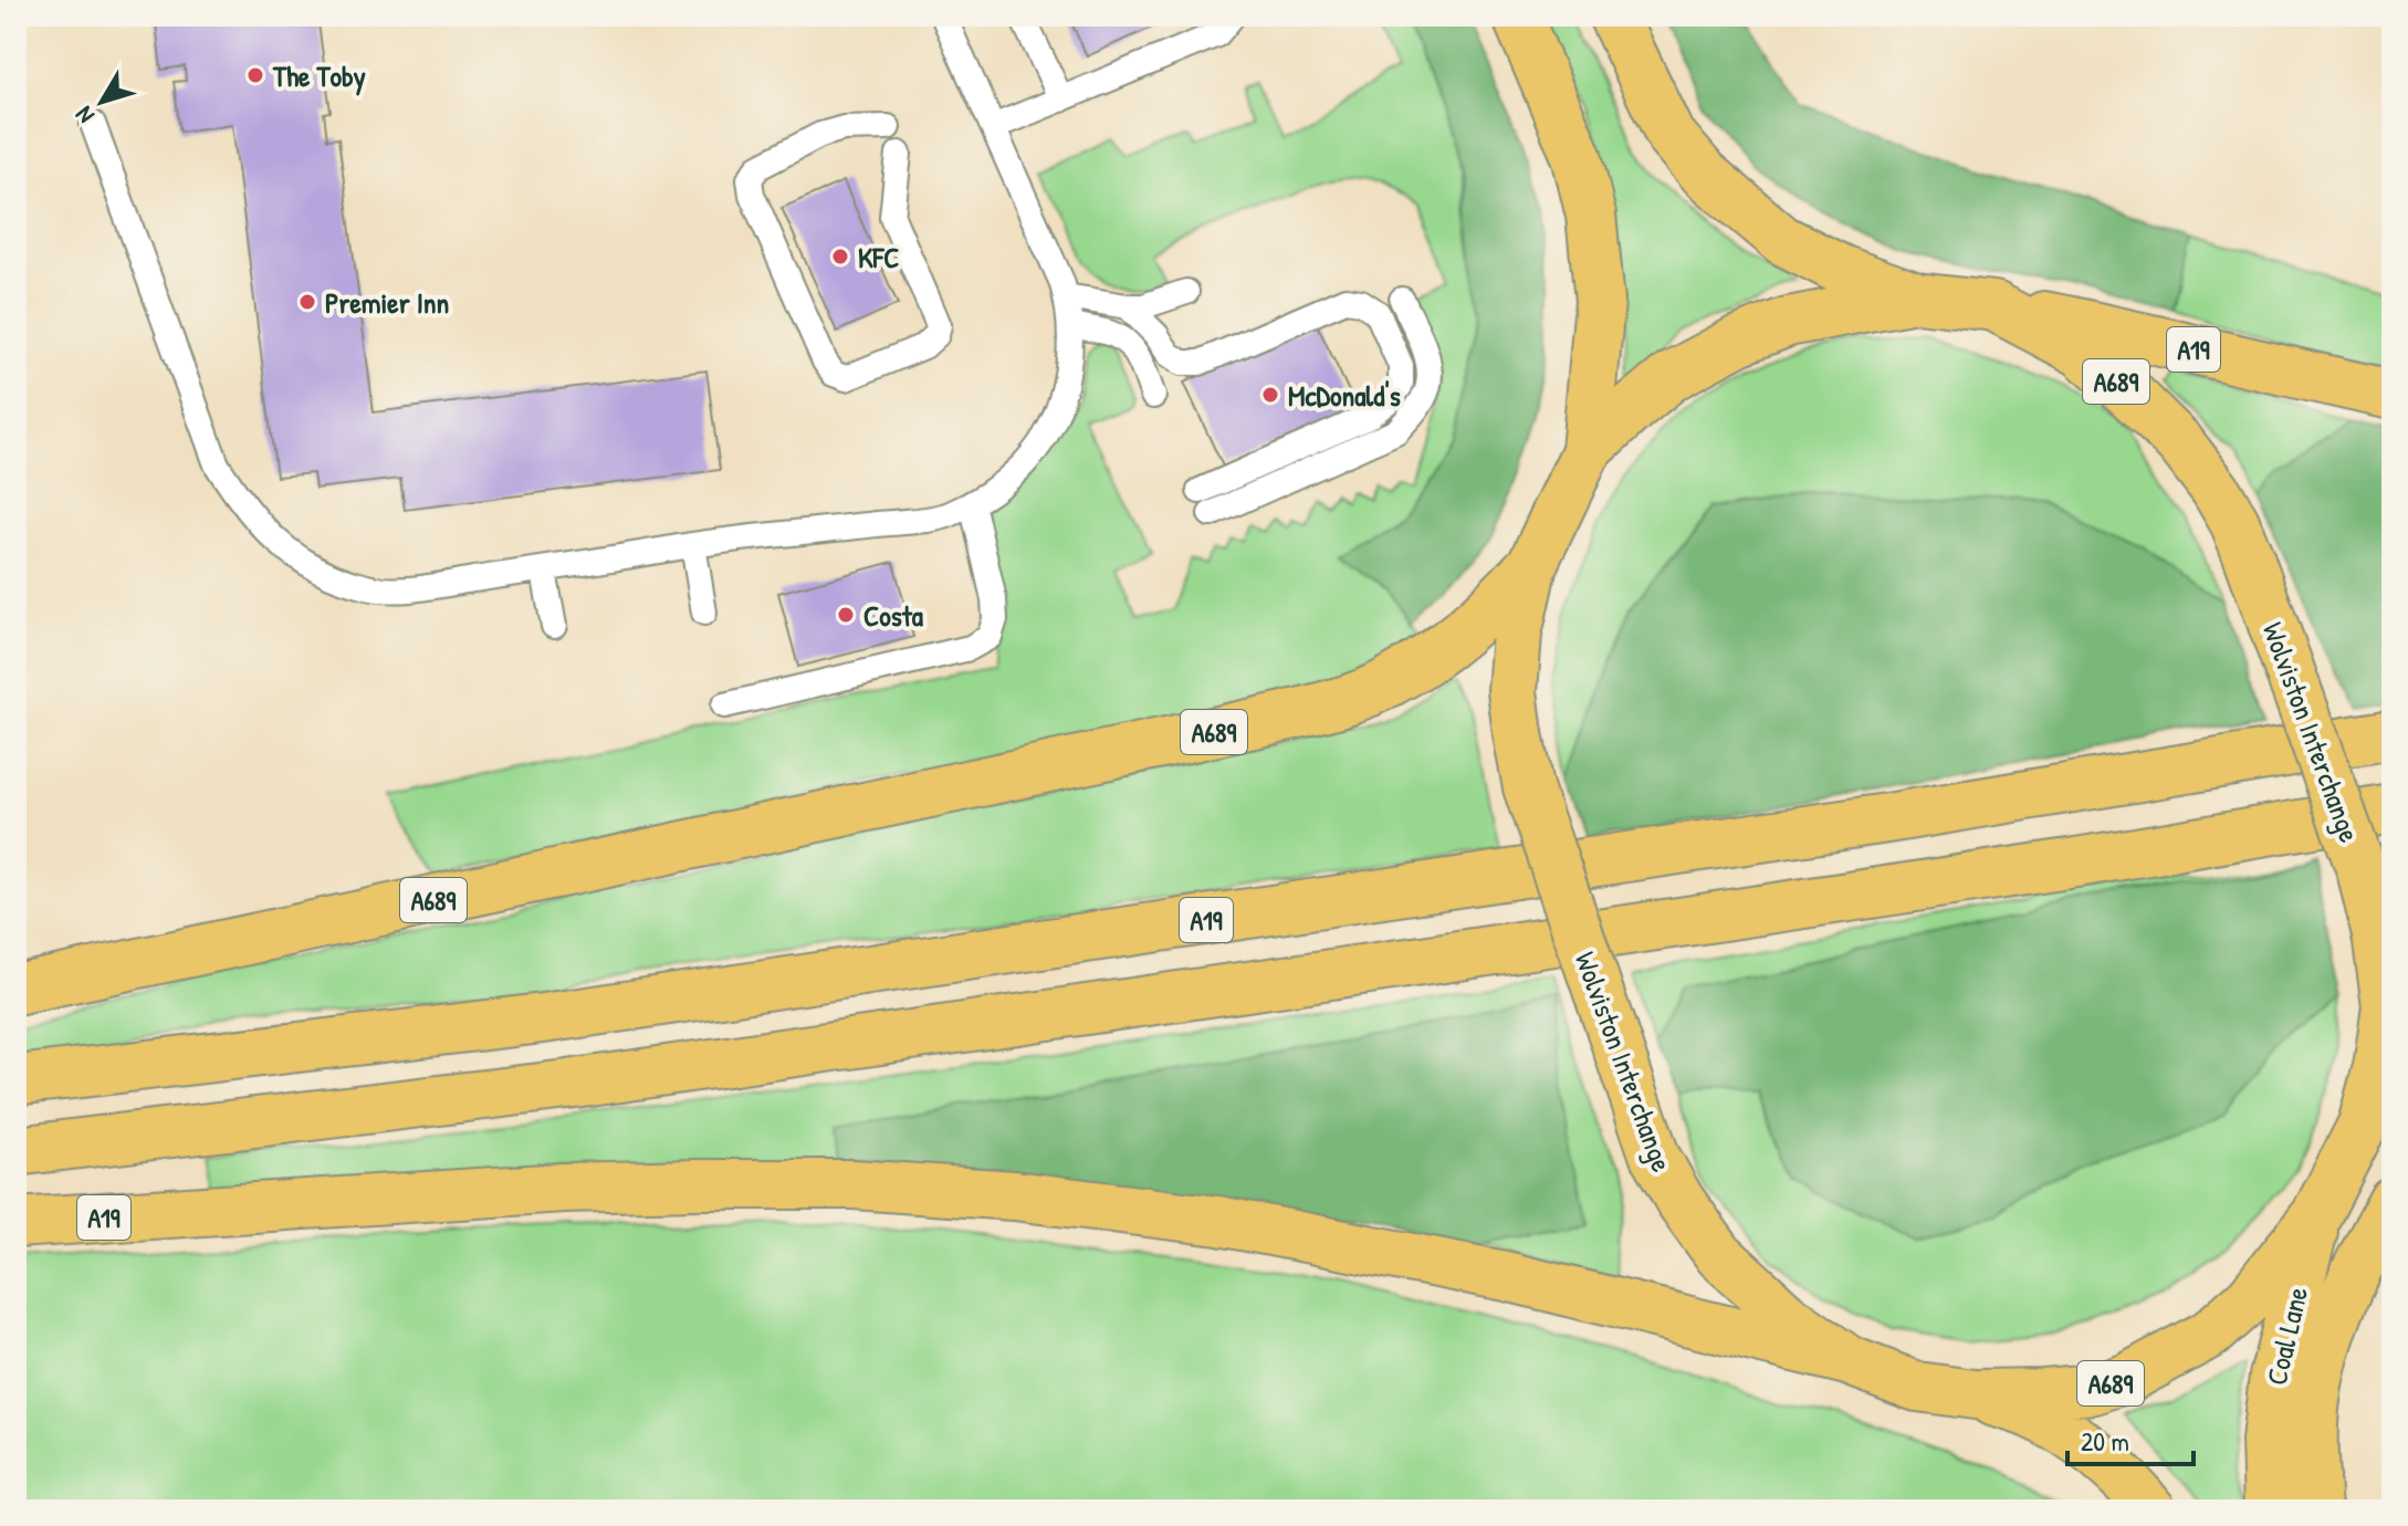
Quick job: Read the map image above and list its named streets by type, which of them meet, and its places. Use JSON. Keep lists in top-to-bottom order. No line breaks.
{"streets":{"highway":["A19","A689","Wolviston Interchange","Coal Lane"]},"crossings":[["A19","Wolviston Interchange"],["A689","Wolviston Interchange"],["Wolviston Interchange","Coal Lane"]],"places":["The Toby","KFC","Premier Inn","McDonald's","Costa"],"scale_bar":"20 m","north":"bottom left"}
